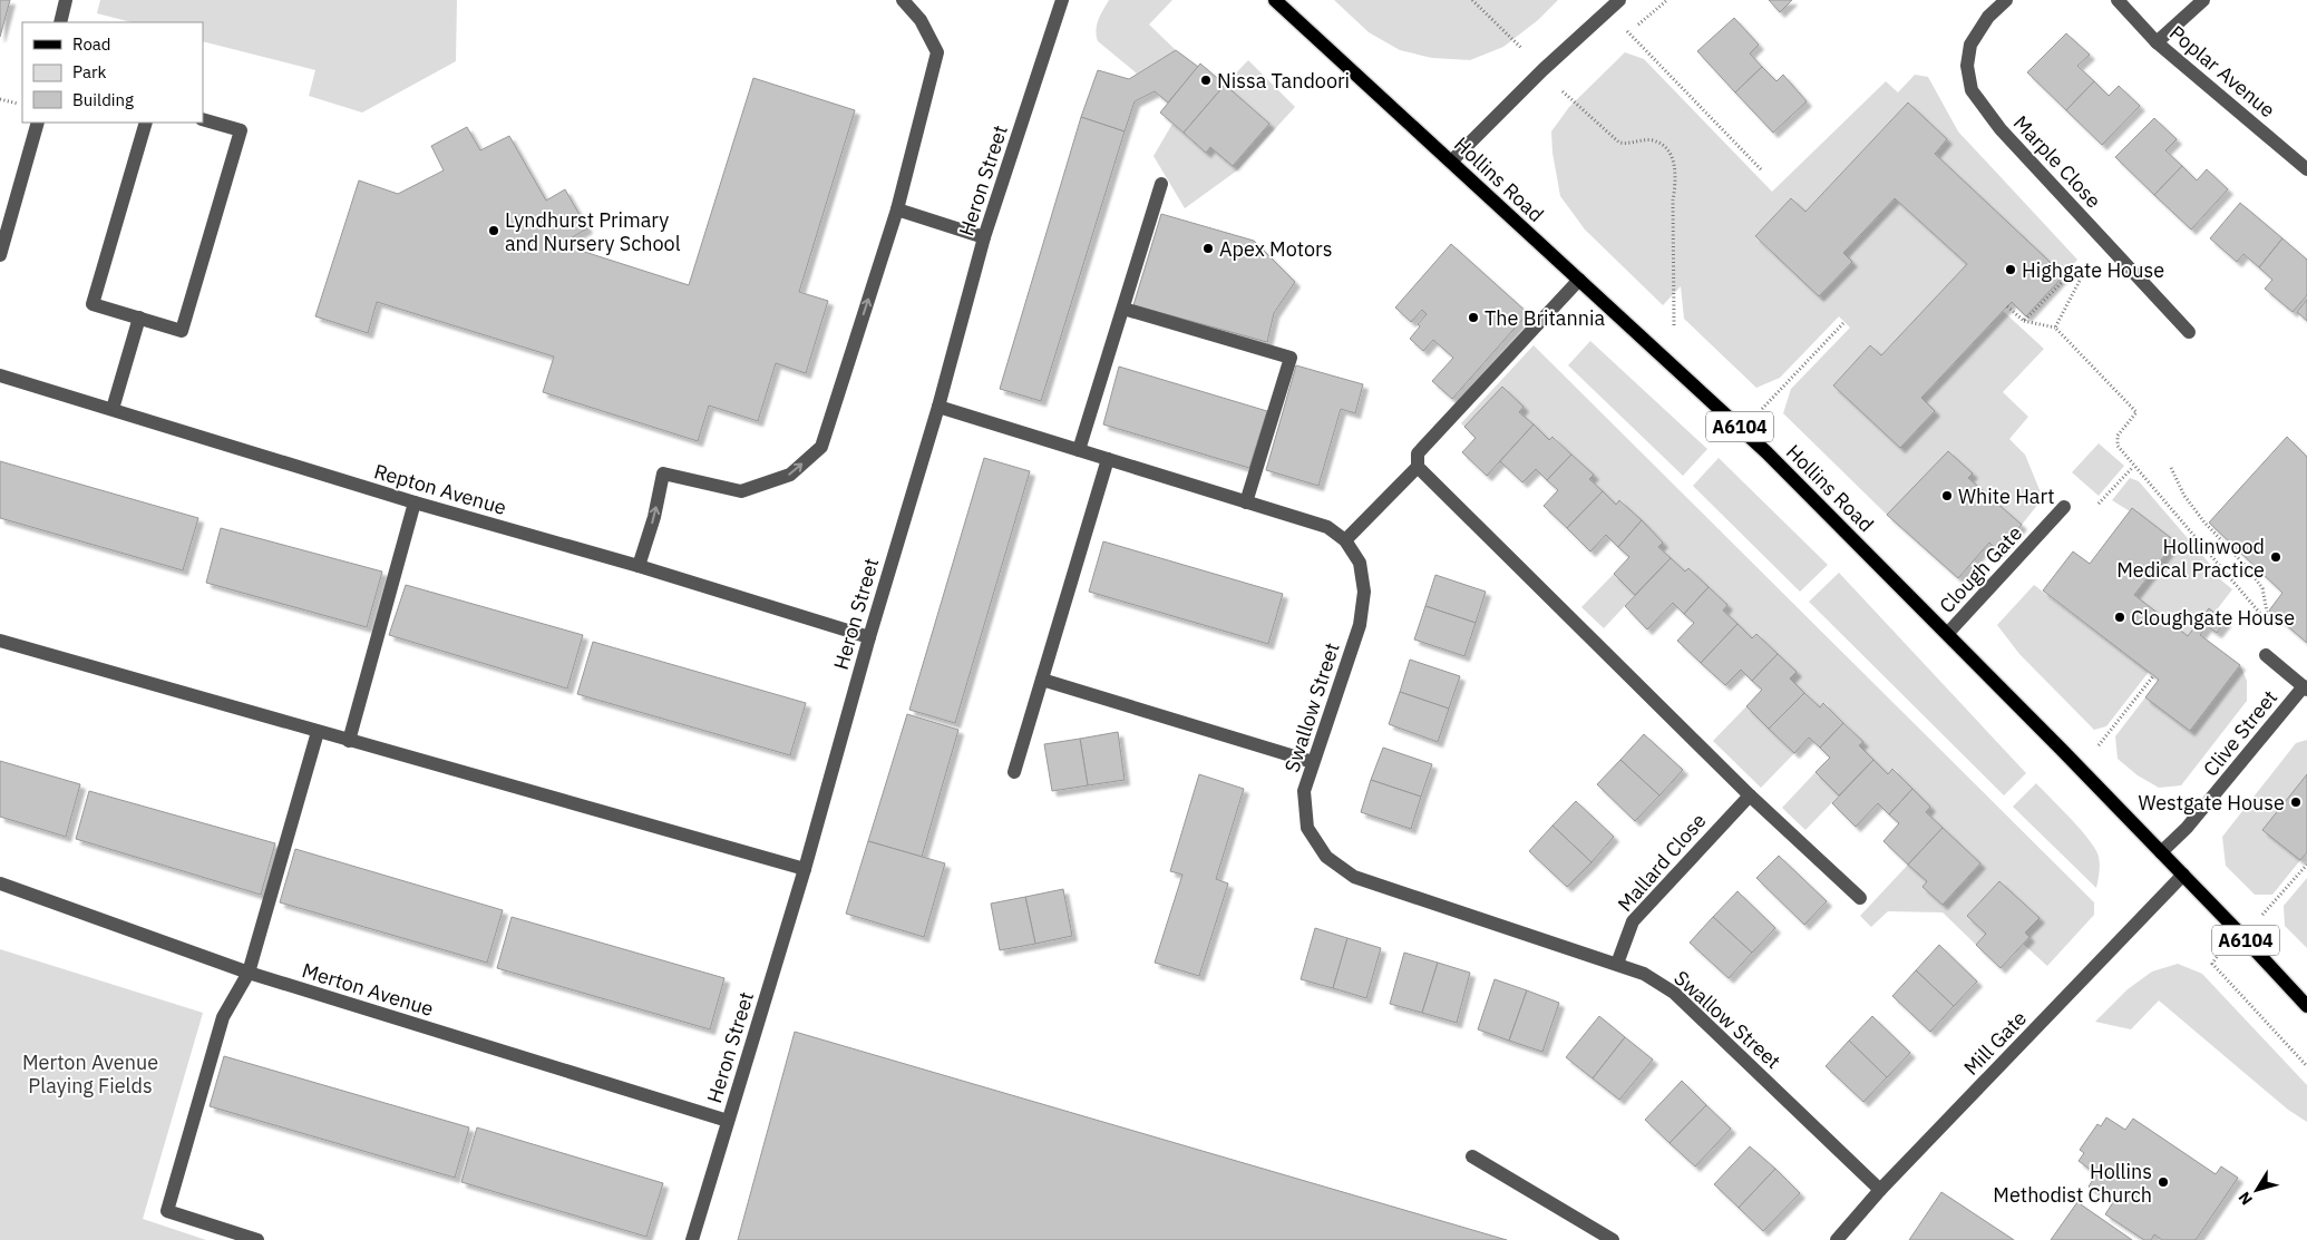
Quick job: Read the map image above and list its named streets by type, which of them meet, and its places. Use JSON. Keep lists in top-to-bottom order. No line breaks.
{"streets":{"main road":["Hollins Road","A6104"],"street":["Poplar Avenue","Marple Close","Heron Street","Repton Avenue","Clough Gate","Swallow Street","Clive Street","Mallard Close","Merton Avenue","Mill Gate"]},"crossings":[["Hollins Road","Clough Gate"],["Hollins Road","Clive Street"],["Hollins Road","Mill Gate"],["Heron Street","Repton Avenue"],["Heron Street","Swallow Street"],["Heron Street","Merton Avenue"],["Swallow Street","Mallard Close"],["Swallow Street","Mill Gate"]],"parks":["Merton Avenue Playing Fields"],"places":["Nissa Tandoori","Lyndhurst Primary and Nursery School","Apex Motors","Highgate House","The Britannia","White Hart","Hollinwood Medical Practice","Cloughgate House","Westgate House","Hollins Methodist Church"],"legend":["Road","Park","Building"],"north":"bottom left"}
